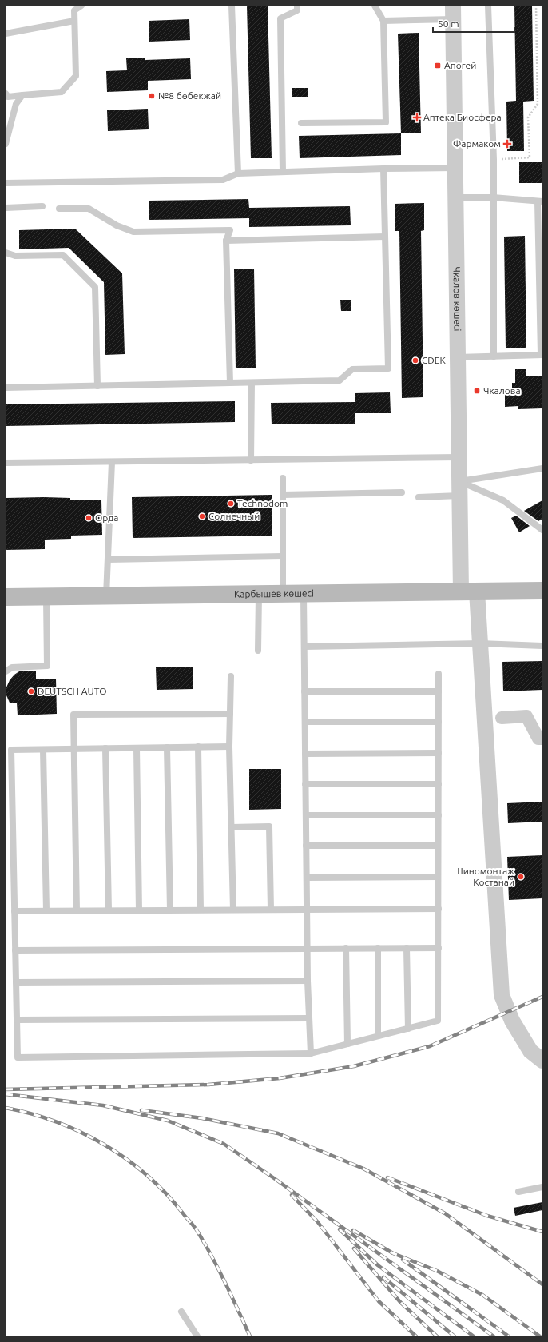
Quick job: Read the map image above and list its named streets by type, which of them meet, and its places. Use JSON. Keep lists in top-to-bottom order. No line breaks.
{"streets":{"main road":["Карбышев көшесі"],"street":["Чкалов көшесі"]},"crossings":[["Чкалов көшесі","Карбышев көшесі"]],"places":{"transit":["Апогей","Чкалова"],"other":["№8 бөбекжай","CDEK","Technodom","Солнечный","Орда","DEUTSCH AUTO","Шиномонтаж Костанай"],"health":["Аптека Биосфера","Фармаком"]},"scale_bar":"50 m"}
